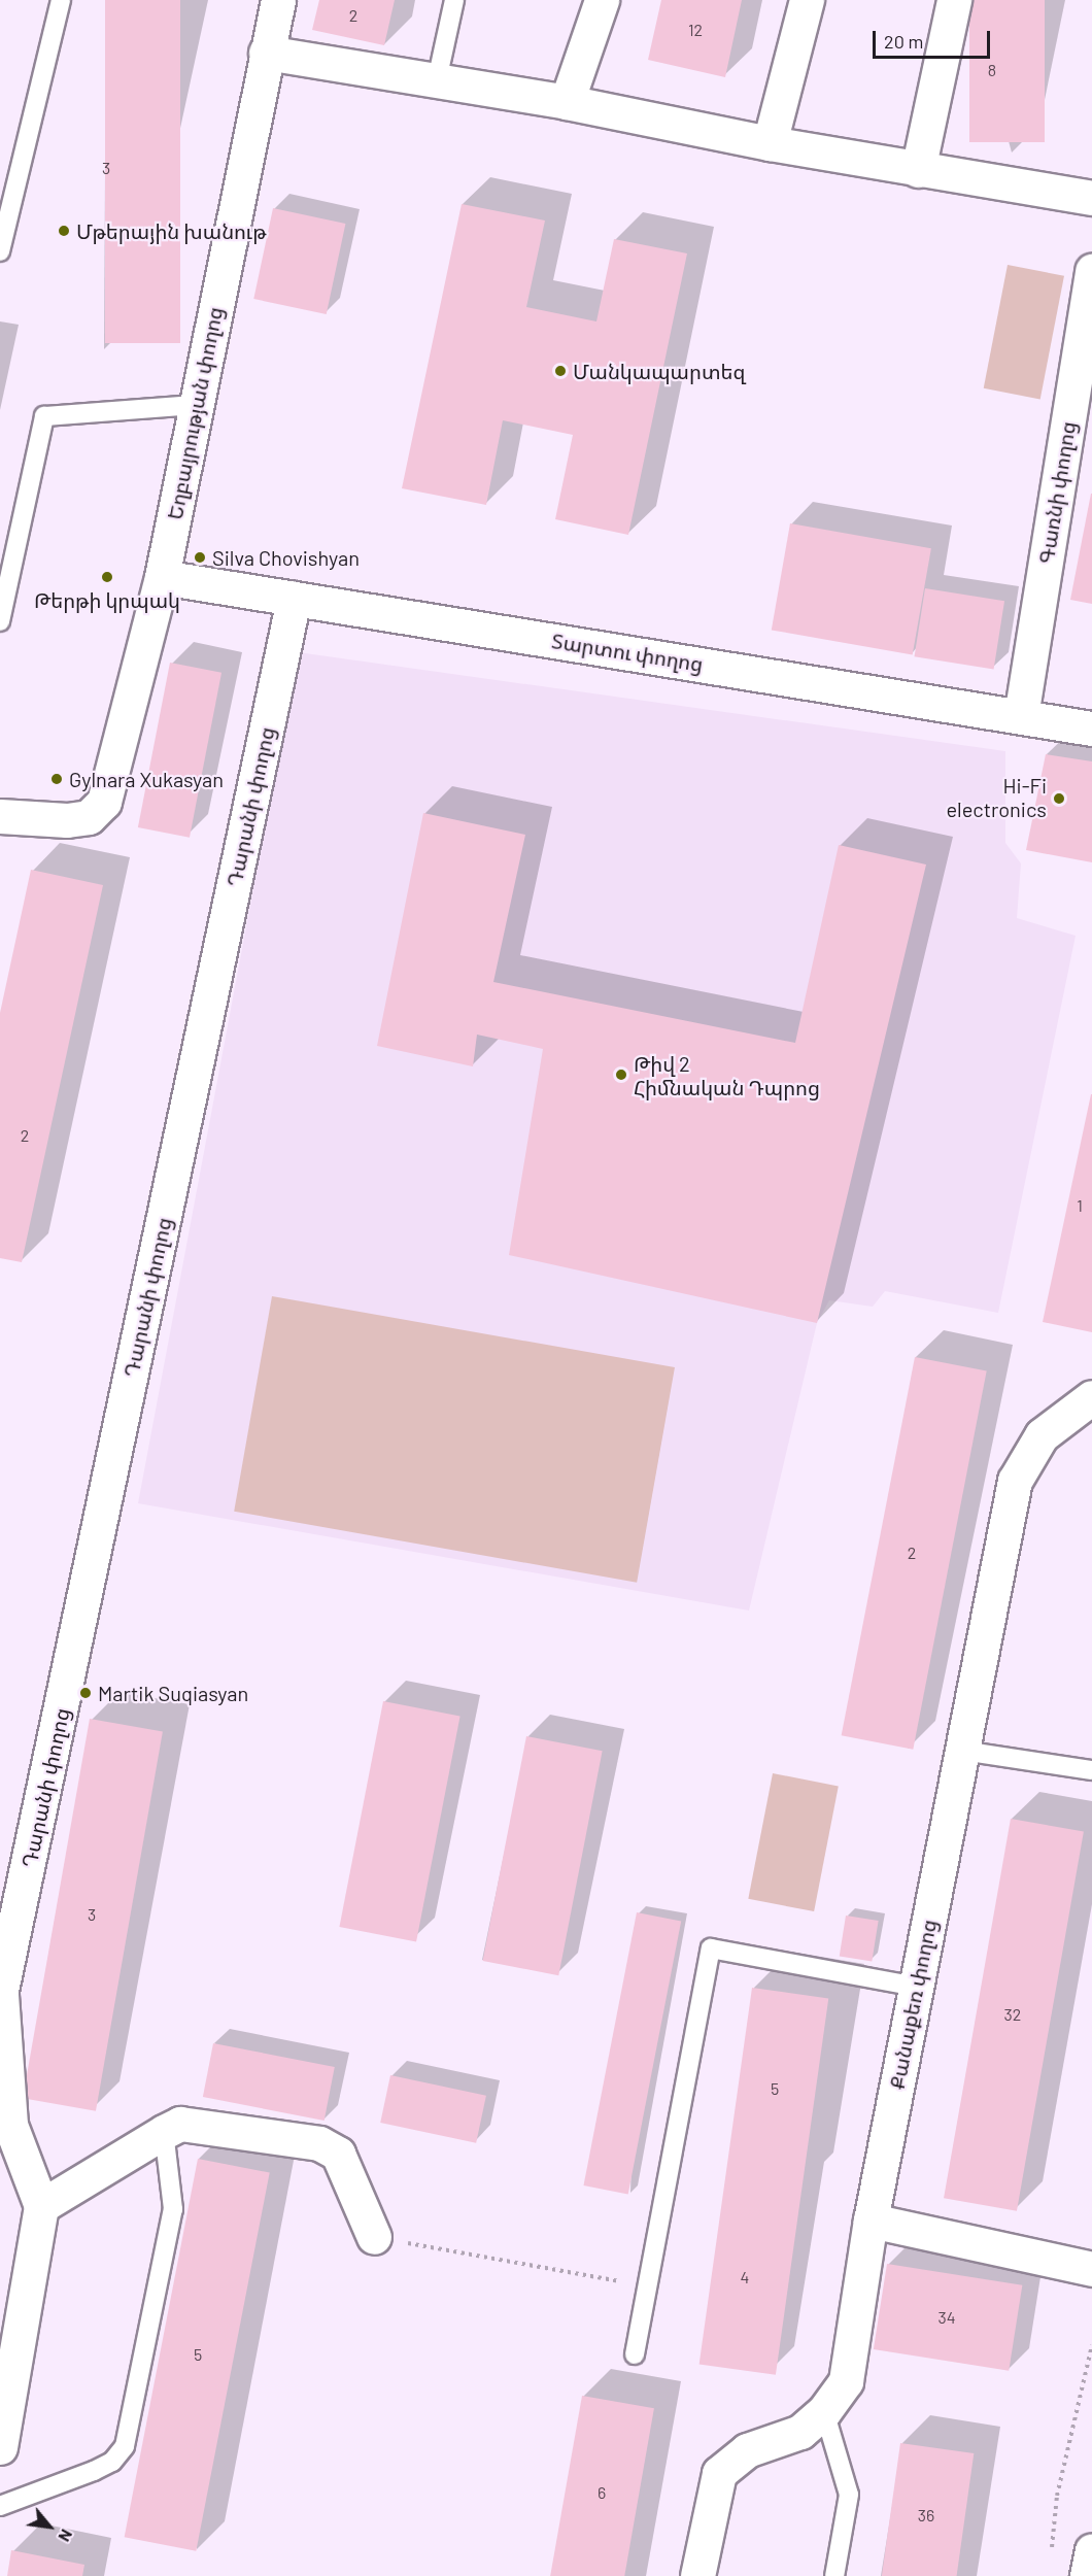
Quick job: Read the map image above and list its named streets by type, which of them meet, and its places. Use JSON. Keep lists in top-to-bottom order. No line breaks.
{"streets":{"street":["Եղբայրության փողոց","Գառնի փողոց","Տարտու փողոց","Դարանի փողոց","Քանաքեռ փողոց"]},"crossings":[["Եղբայրության փողոց","Տարտու փողոց"],["Գառնի փողոց","Տարտու փողոց"],["Տարտու փողոց","Դարանի փողոց"]],"places":["Մթերային խանութ","Մանկապարտեզ","Silva Chovishyan","Թերթի կրպակ","Gylnara Xukasyan","Hi-Fi electronics","Թիվ 2 Հիմնական Դպրոց","Martik Suqiasyan"],"house_numbers":["2","12","8","3","2","1","2","3","32","5","4","34","5","6","36"],"scale_bar":"20 m","north":"bottom right"}
